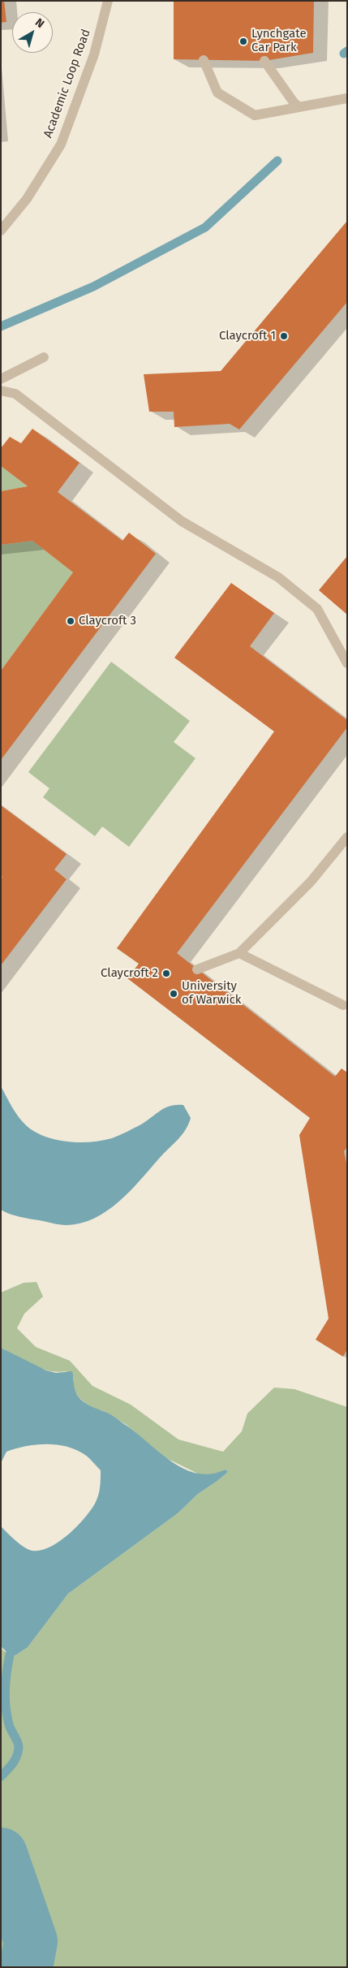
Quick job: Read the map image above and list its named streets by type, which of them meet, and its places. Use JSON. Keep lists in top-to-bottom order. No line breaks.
{"streets":{"street":["Academic Loop Road"]},"places":["Lynchgate Car Park","Claycroft 1","Claycroft 3","Claycroft 2","University of Warwick"],"north":"top right"}
